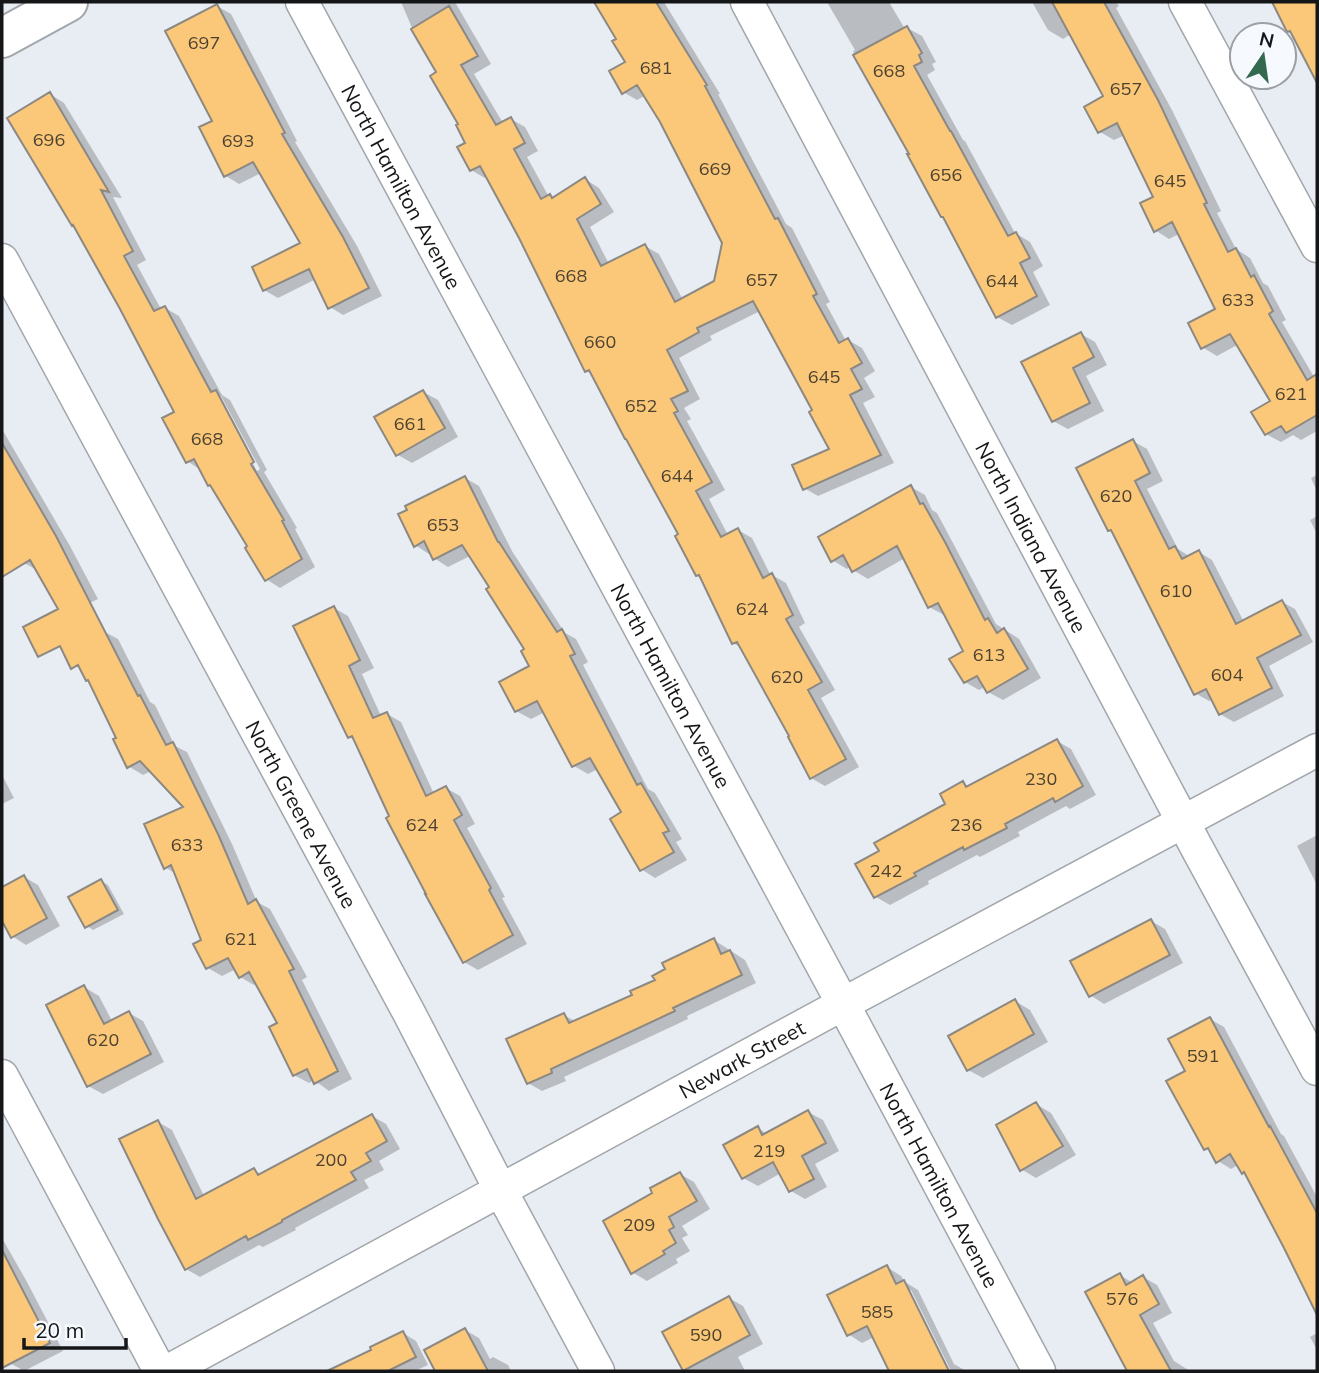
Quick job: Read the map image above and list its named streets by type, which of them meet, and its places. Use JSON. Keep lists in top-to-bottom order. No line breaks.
{"streets":{"street":["North Hamilton Avenue","North Indiana Avenue","North Greene Avenue","Newark Street"]},"crossings":[["North Hamilton Avenue","Newark Street"],["North Indiana Avenue","Newark Street"],["North Greene Avenue","Newark Street"]],"house_numbers":["697","681","668","657","696","693","669","656","645","668","657","644","633","660","645","621","652","661","668","644","620","653","610","624","613","604","620","230","624","236","633","242","621","620","591","219","200","209","576","585","590"],"scale_bar":"20 m","north":"top"}
